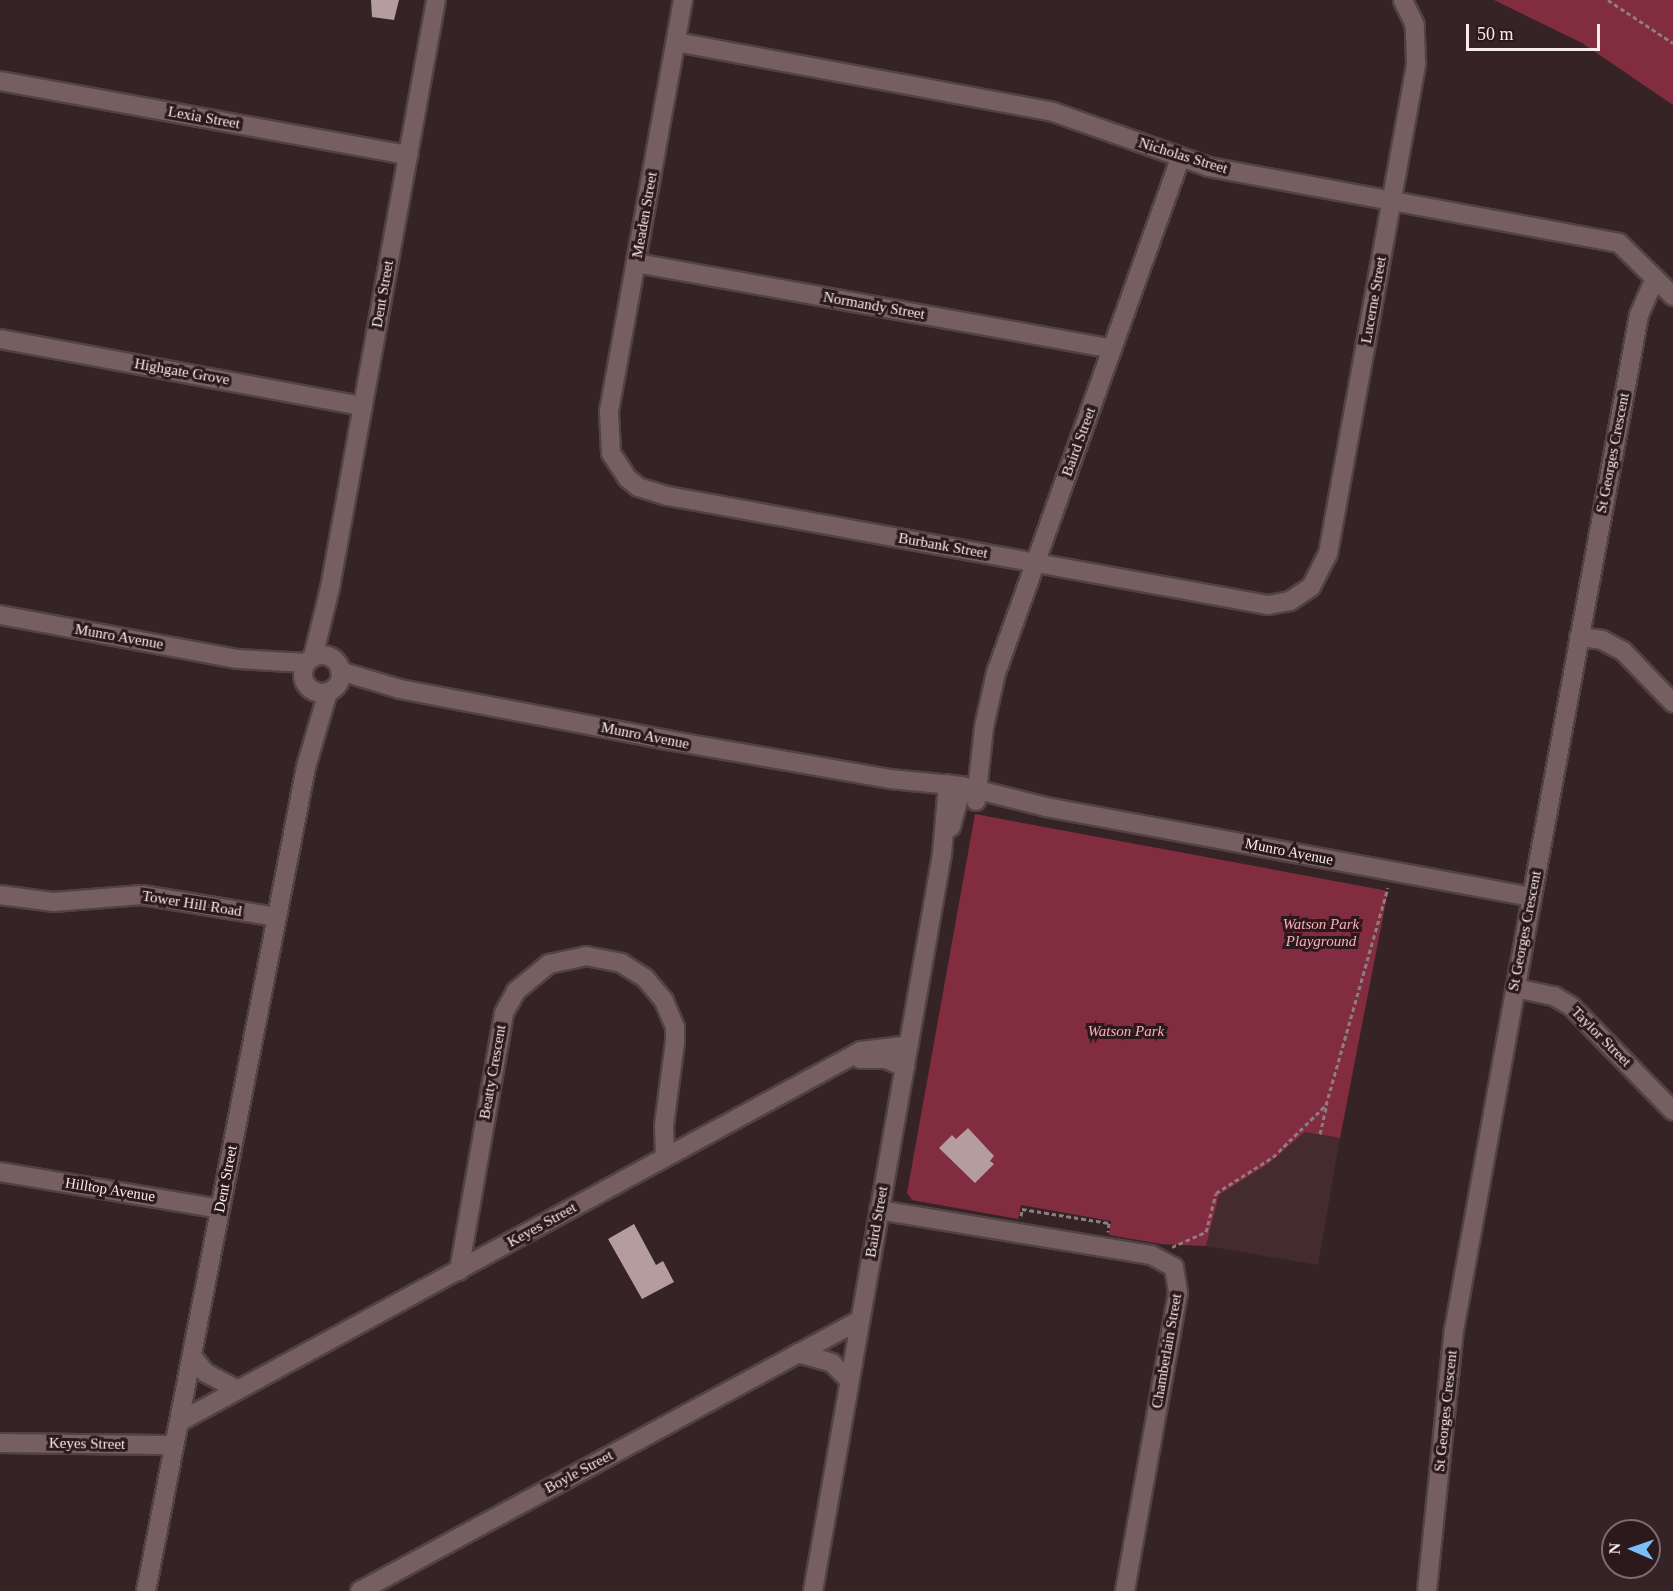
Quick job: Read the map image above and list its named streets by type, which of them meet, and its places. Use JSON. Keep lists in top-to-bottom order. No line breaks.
{"streets":{"street":["Lexia Street","Nicholas Street","Meaden Street","Dent Street","Lucerne Street","Normandy Street","Highgate Grove","Baird Street","St Georges Crescent","Burbank Street","Munro Avenue","Tower Hill Road","Taylor Street","Beatty Crescent","Hilltop Avenue","Keyes Street","Chamberlain Street","Boyle Street"]},"crossings":[["Lexia Street","Dent Street"],["Nicholas Street","Meaden Street"],["Nicholas Street","Lucerne Street"],["Nicholas Street","Baird Street"],["Nicholas Street","St Georges Crescent"],["Meaden Street","Normandy Street"],["Meaden Street","Burbank Street"],["Dent Street","Highgate Grove"],["Dent Street","Munro Avenue"],["Dent Street","Tower Hill Road"],["Dent Street","Hilltop Avenue"],["Dent Street","Keyes Street"],["Lucerne Street","Burbank Street"],["Normandy Street","Baird Street"],["Baird Street","Burbank Street"],["Baird Street","Munro Avenue"],["Baird Street","Keyes Street"],["Baird Street","Chamberlain Street"],["Baird Street","Boyle Street"],["St Georges Crescent","Munro Avenue"],["St Georges Crescent","Taylor Street"],["Beatty Crescent","Keyes Street"]],"parks":["Watson Park Playground","Watson Park"],"scale_bar":"50 m","north":"left"}
